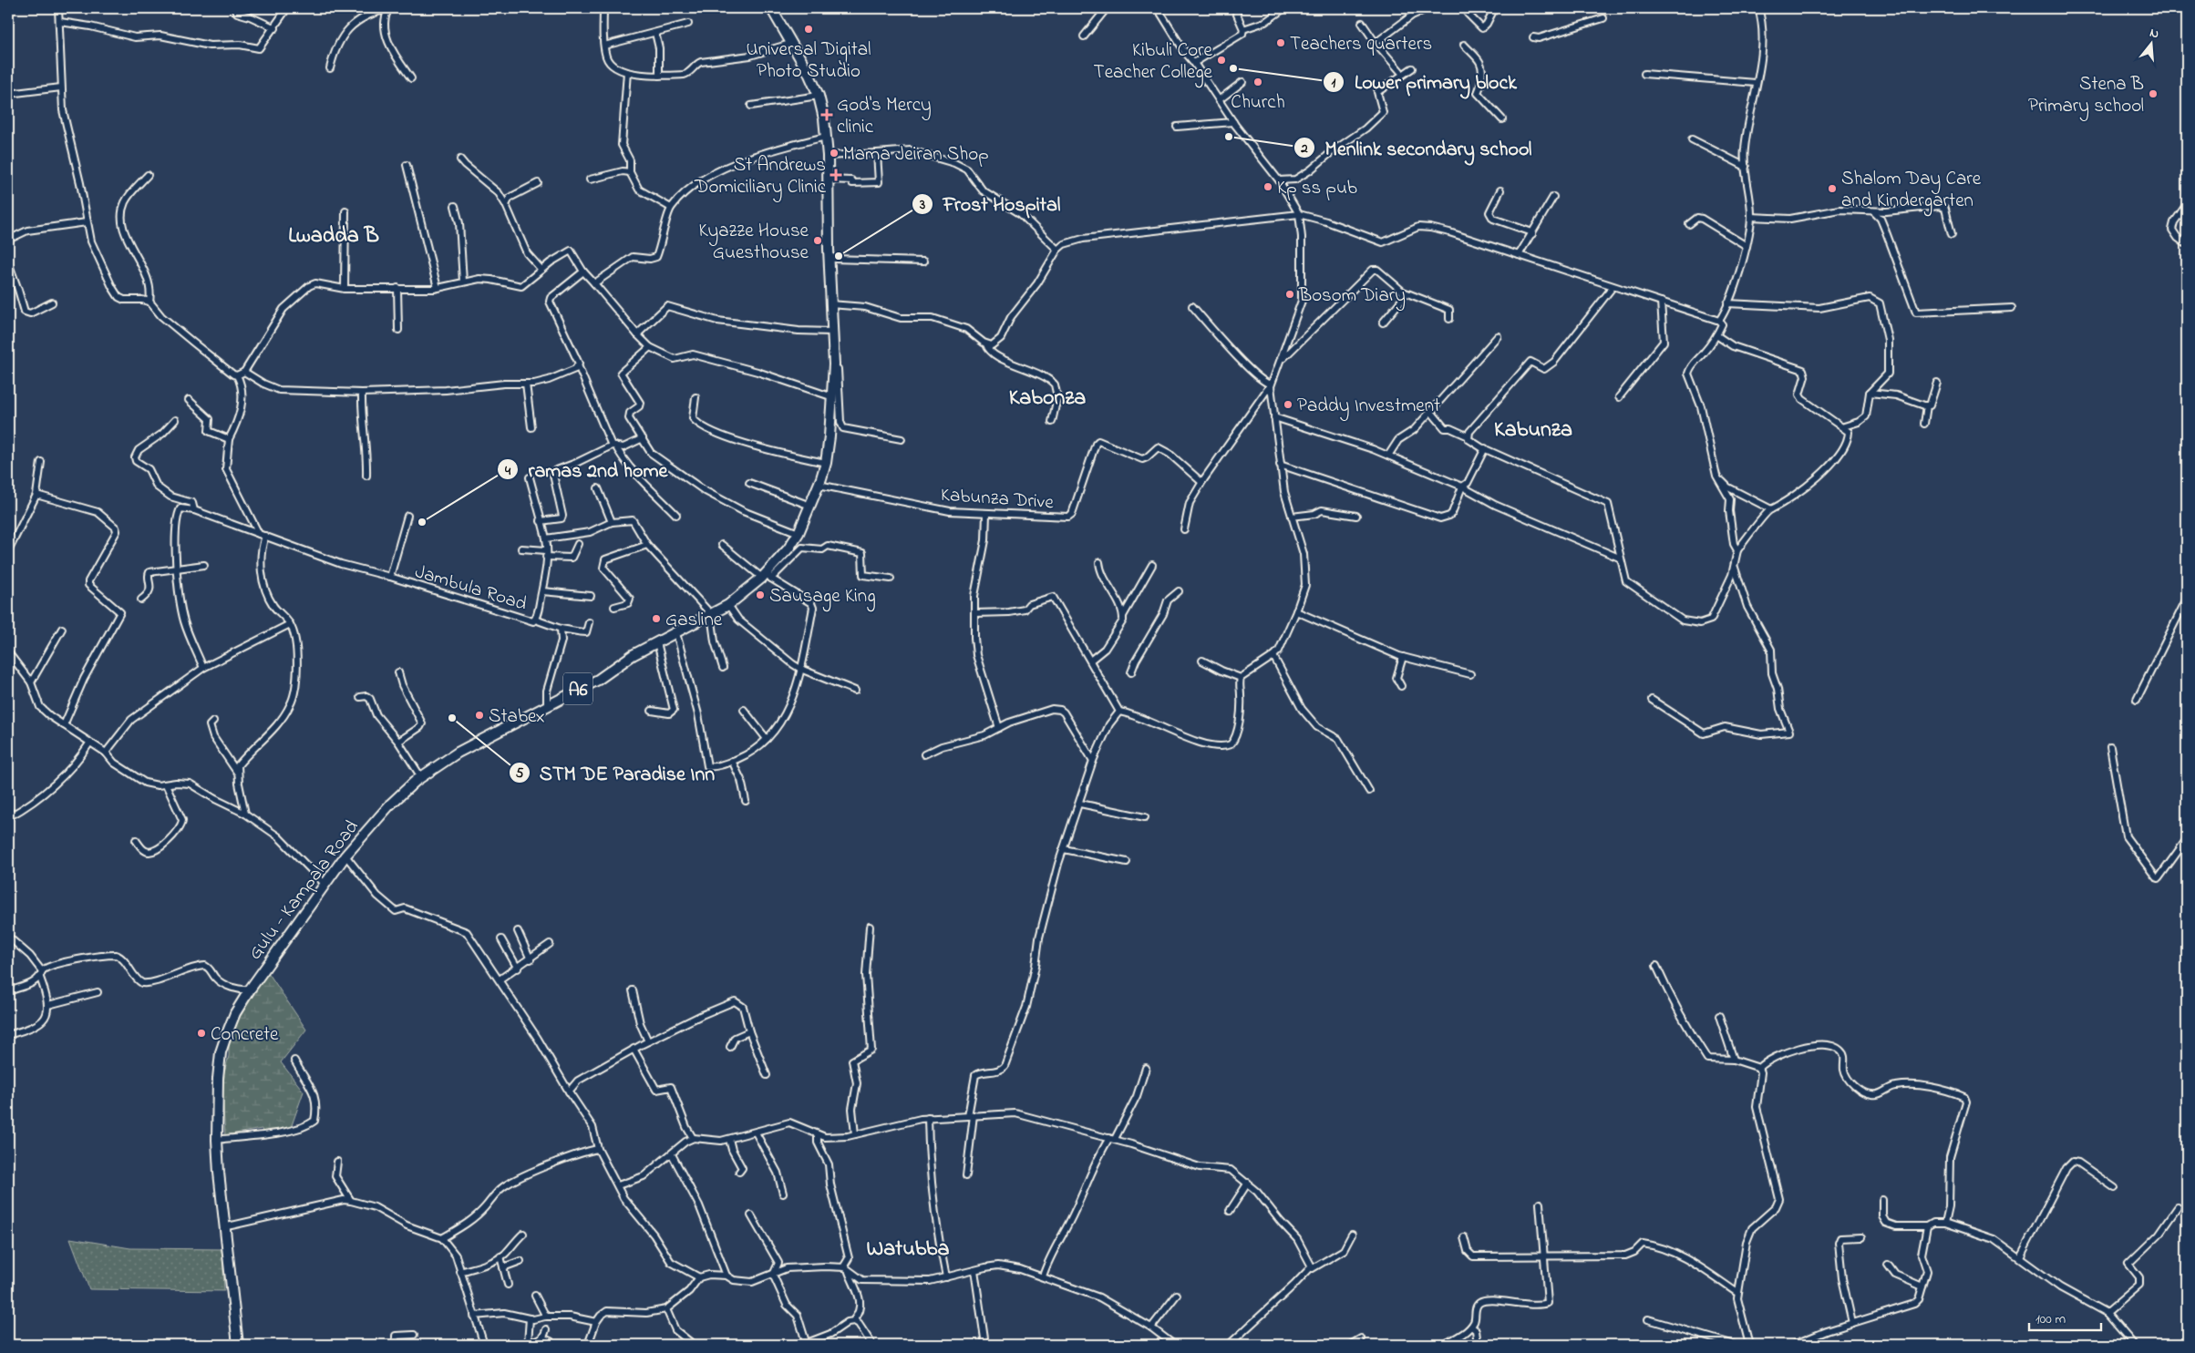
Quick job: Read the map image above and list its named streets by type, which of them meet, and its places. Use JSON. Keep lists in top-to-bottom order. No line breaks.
{"streets":{"main road":["A6","Gulu - Kampala Road"],"street":["Kabunza Drive","Jambula Road"]},"crossings":[["Kabunza Drive","Gulu - Kampala Road"]],"districts":["Lwadda B","Kabonza","Kabunza","Watubba"],"places":{"other":["Universal Digital Photo Studio","Teachers quarters","Kibuli Core Teacher College","Lower primary block","Church","Stena B Primary school","Menlink secondary school","Mama Jeiran Shop","Kp ss pub","Shalom Day Care and Kindergarten","Kyazze House Guesthouse","Frost Hospital","Bosom Diary","Paddy Investment","ramas 2nd home","Sausage King","Gasline","Stabex","STM DE Paradise Inn","Concrete"],"health":["God's Mercy clinic","St Andrews Domiciliary Clinic"]},"scale_bar":"100 m","north":"top"}
